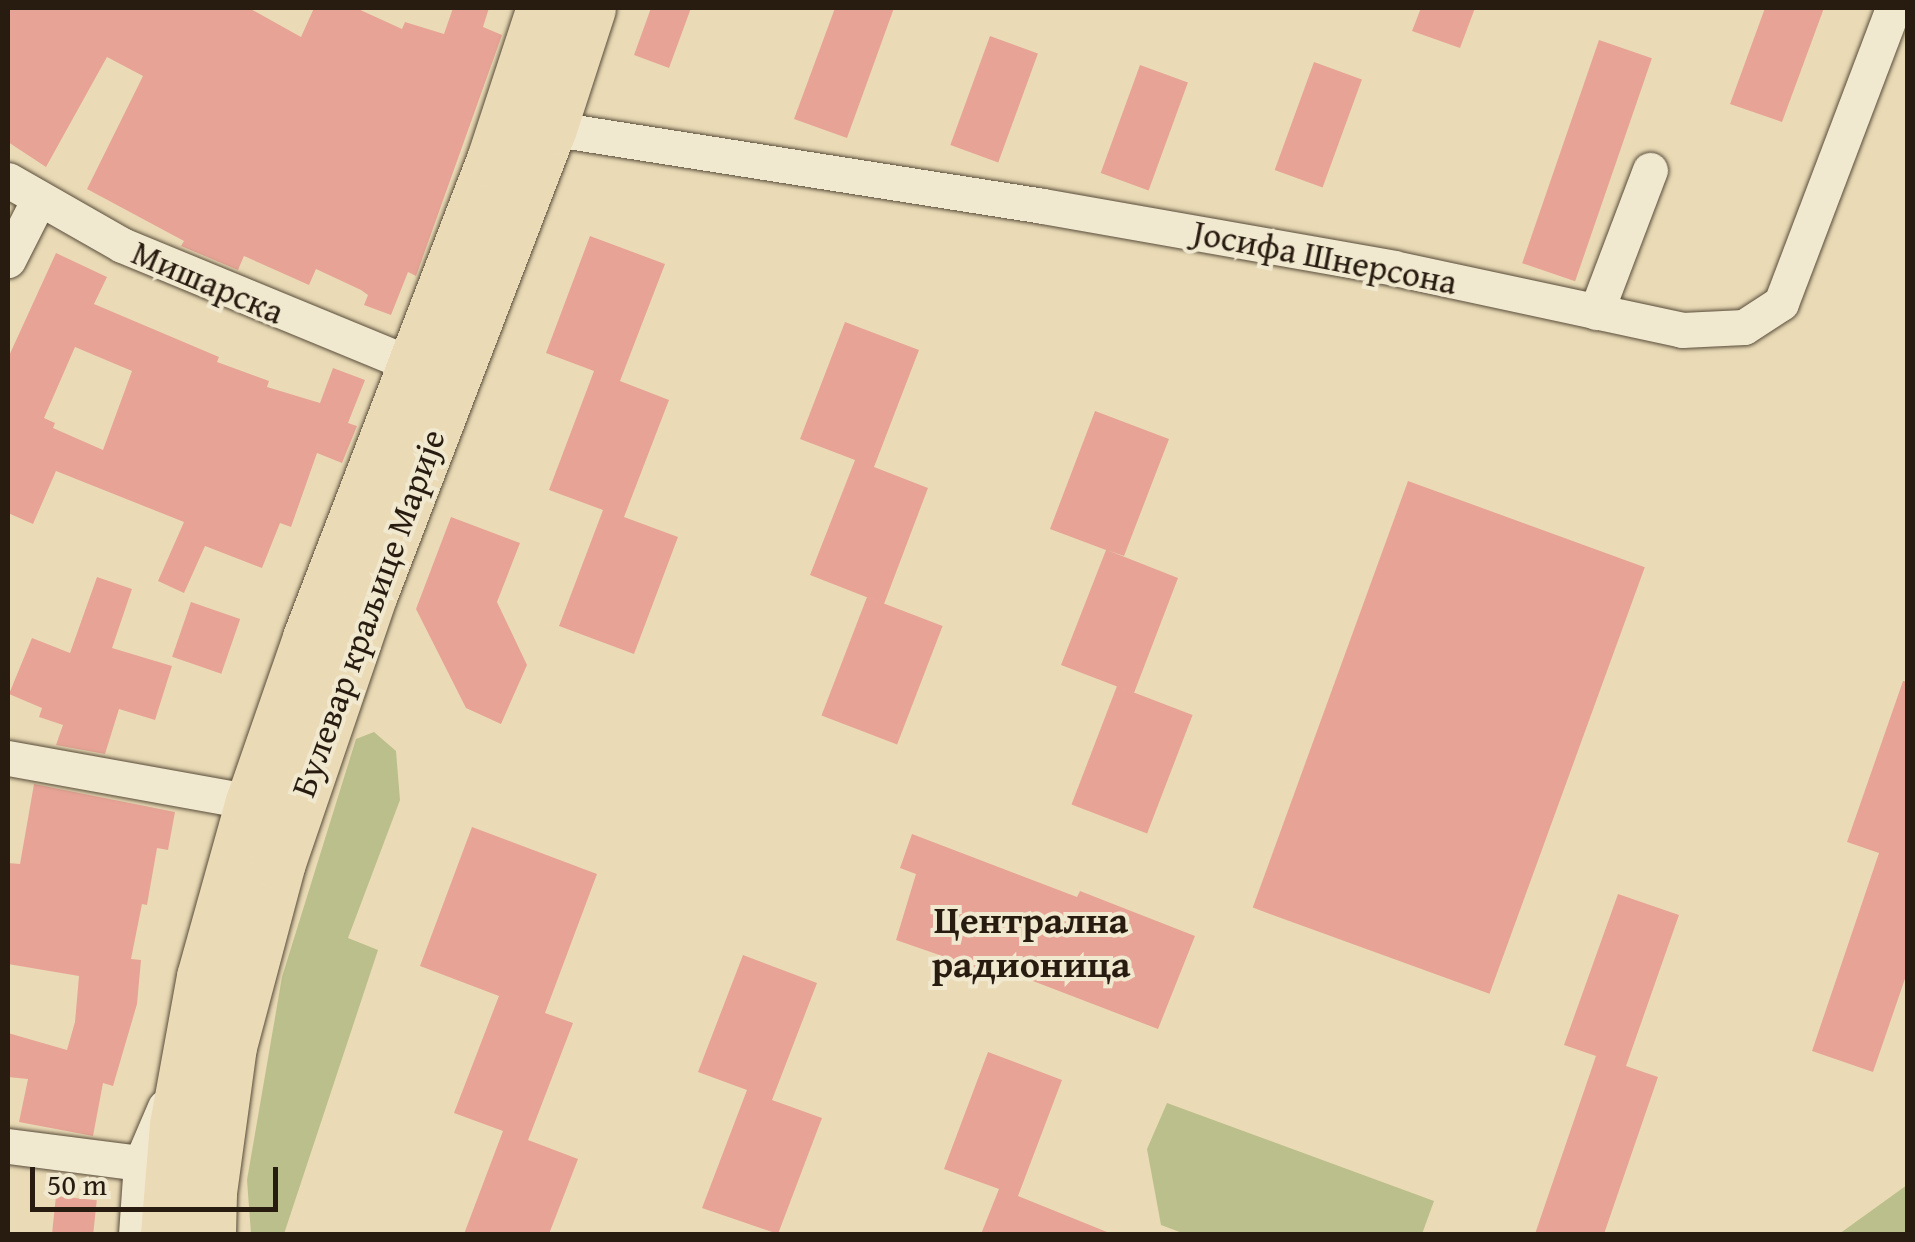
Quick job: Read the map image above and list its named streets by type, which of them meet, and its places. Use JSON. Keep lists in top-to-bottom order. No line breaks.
{"streets":{"main road":["Булевар краљице Марије"],"street":["Јосифа Шнерсона","Мишарска"]},"crossings":[["Јосифа Шнерсона","Булевар краљице Марије"],["Мишарска","Булевар краљице Марије"]],"districts":["Централна радионица"],"scale_bar":"50 m"}
